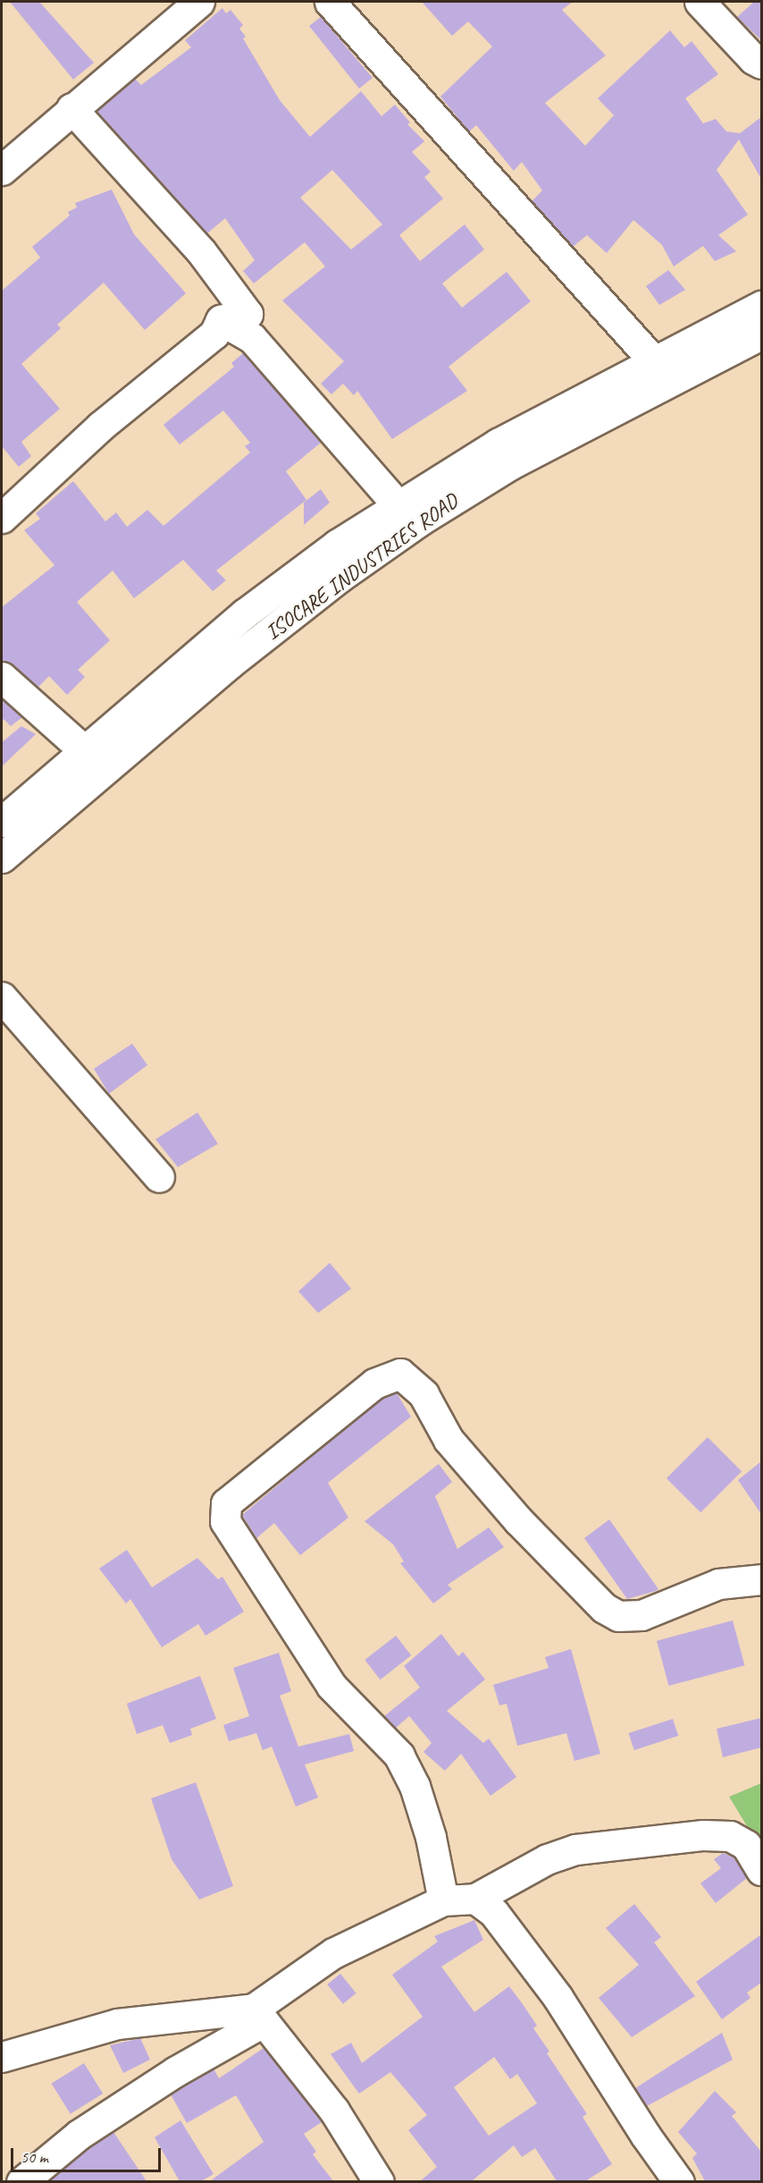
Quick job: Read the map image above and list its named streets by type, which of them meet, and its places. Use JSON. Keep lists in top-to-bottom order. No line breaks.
{"streets":{"street":["ISOCARE INDUSTRIES ROAD"]},"scale_bar":"50 m"}
